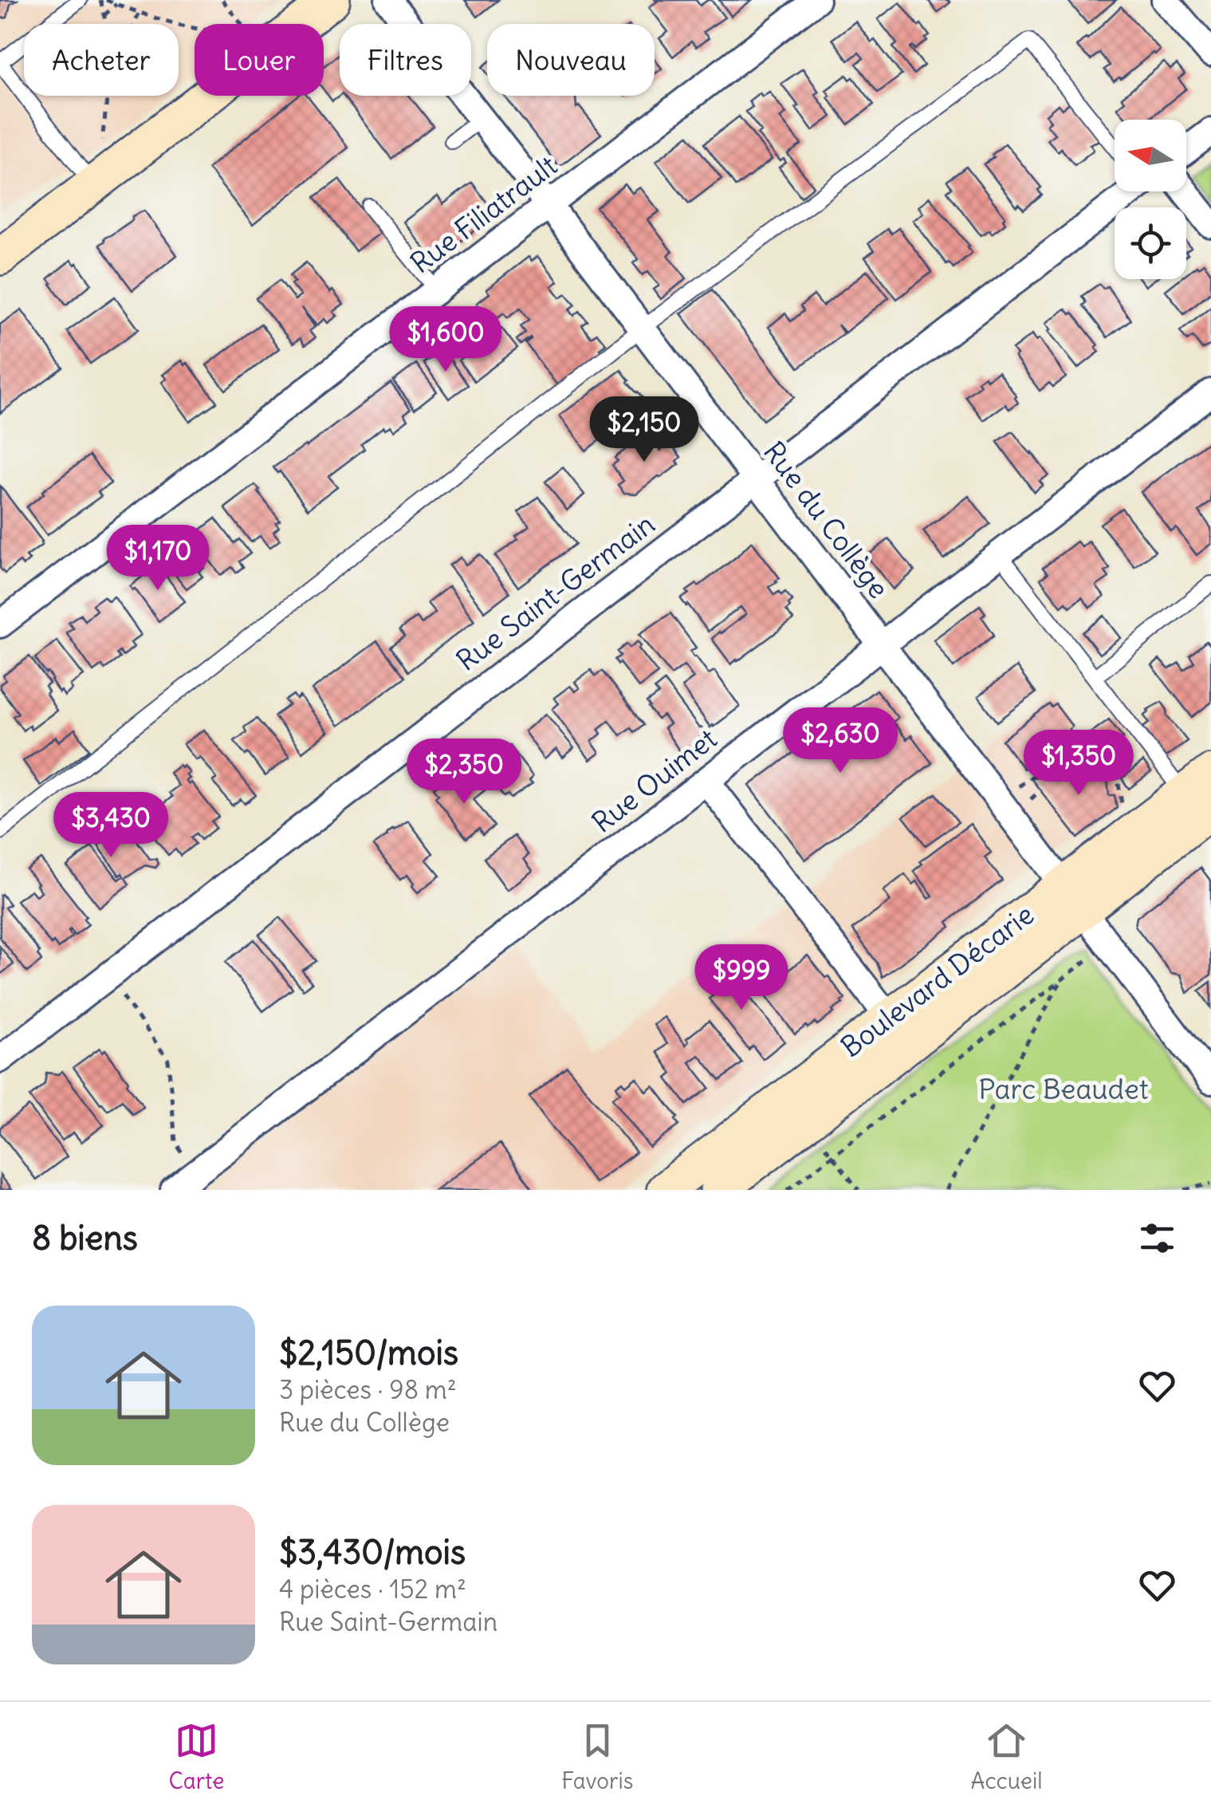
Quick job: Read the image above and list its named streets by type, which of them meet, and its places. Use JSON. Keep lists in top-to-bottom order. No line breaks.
{"streets":{"street":["Rue Filiatrault","Rue du Collège","Rue Saint-Germain","Rue Ouimet","Boulevard Décarie"]},"crossings":[["Rue Filiatrault","Rue du Collège"],["Rue du Collège","Rue Saint-Germain"],["Rue du Collège","Rue Ouimet"],["Rue du Collège","Boulevard Décarie"]],"parks":["Parc Beaudet"],"north":"left","page":{"chip":["Acheter","Louer","Filtres","Nouveau"],"price":["$1,600","$2,150","$1,170","$2,630","$1,350","$2,350","$3,430","$999"],"heading":"8 biens","list":[{"name":"$2,150/mois","note":"3 pièces · 98 m² · Rue du Collège"},{"name":"$3,430/mois","note":"4 pièces · 152 m² · Rue Saint-Germain"}],"tabs":["Carte","Favoris","Accueil"]}}
